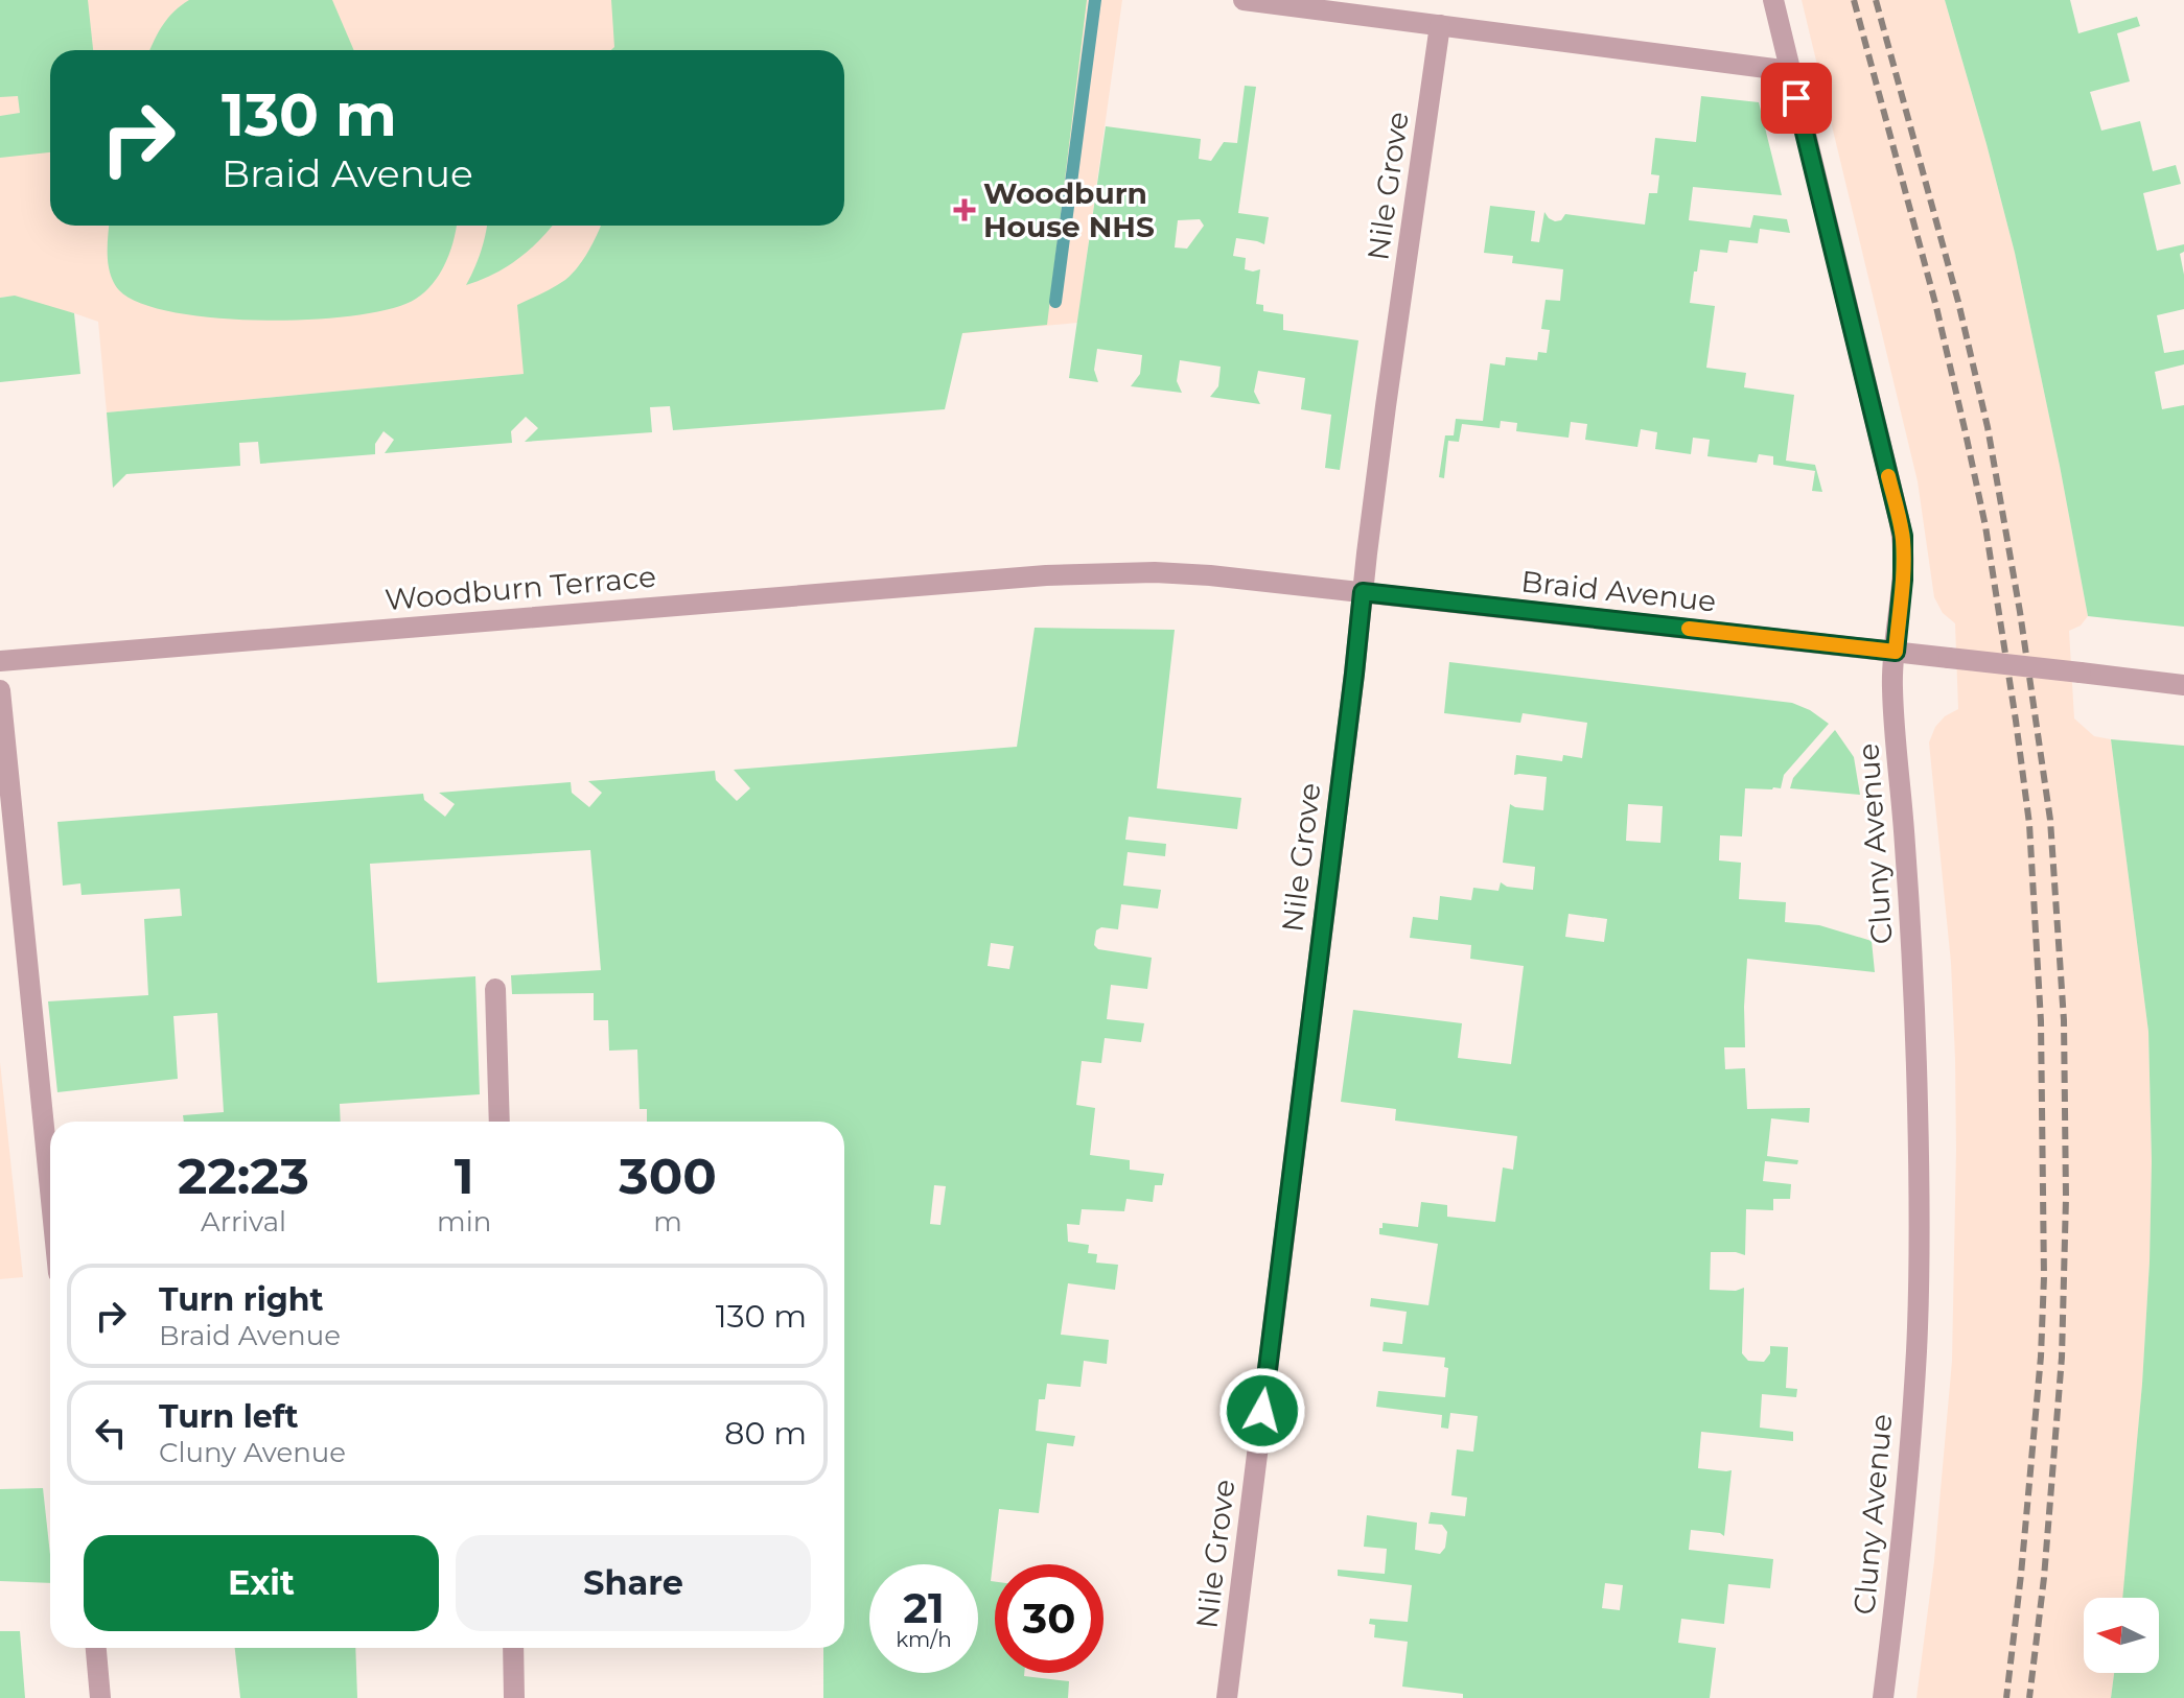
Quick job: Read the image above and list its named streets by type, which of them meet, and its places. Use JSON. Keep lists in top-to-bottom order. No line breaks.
{"streets":{"street":["Nile Grove","Woodburn Terrace","Braid Avenue","Cluny Avenue"]},"crossings":[["Nile Grove","Braid Avenue"],["Woodburn Terrace","Braid Avenue"],["Braid Avenue","Cluny Avenue"]],"places":{"health":["Woodburn House NHS"]},"north":"left","page":{"turn":["130 m","Braid Avenue"],"eta":["22:23","Arrival","1","min","300","m"],"list":[{"name":"Turn right","note":"Braid Avenue","value":"130 m"},{"name":"Turn left","note":"Cluny Avenue","value":"80 m"}],"buttons":["Exit","Share"],"speed":"21 km/h","limit":"30"}}
